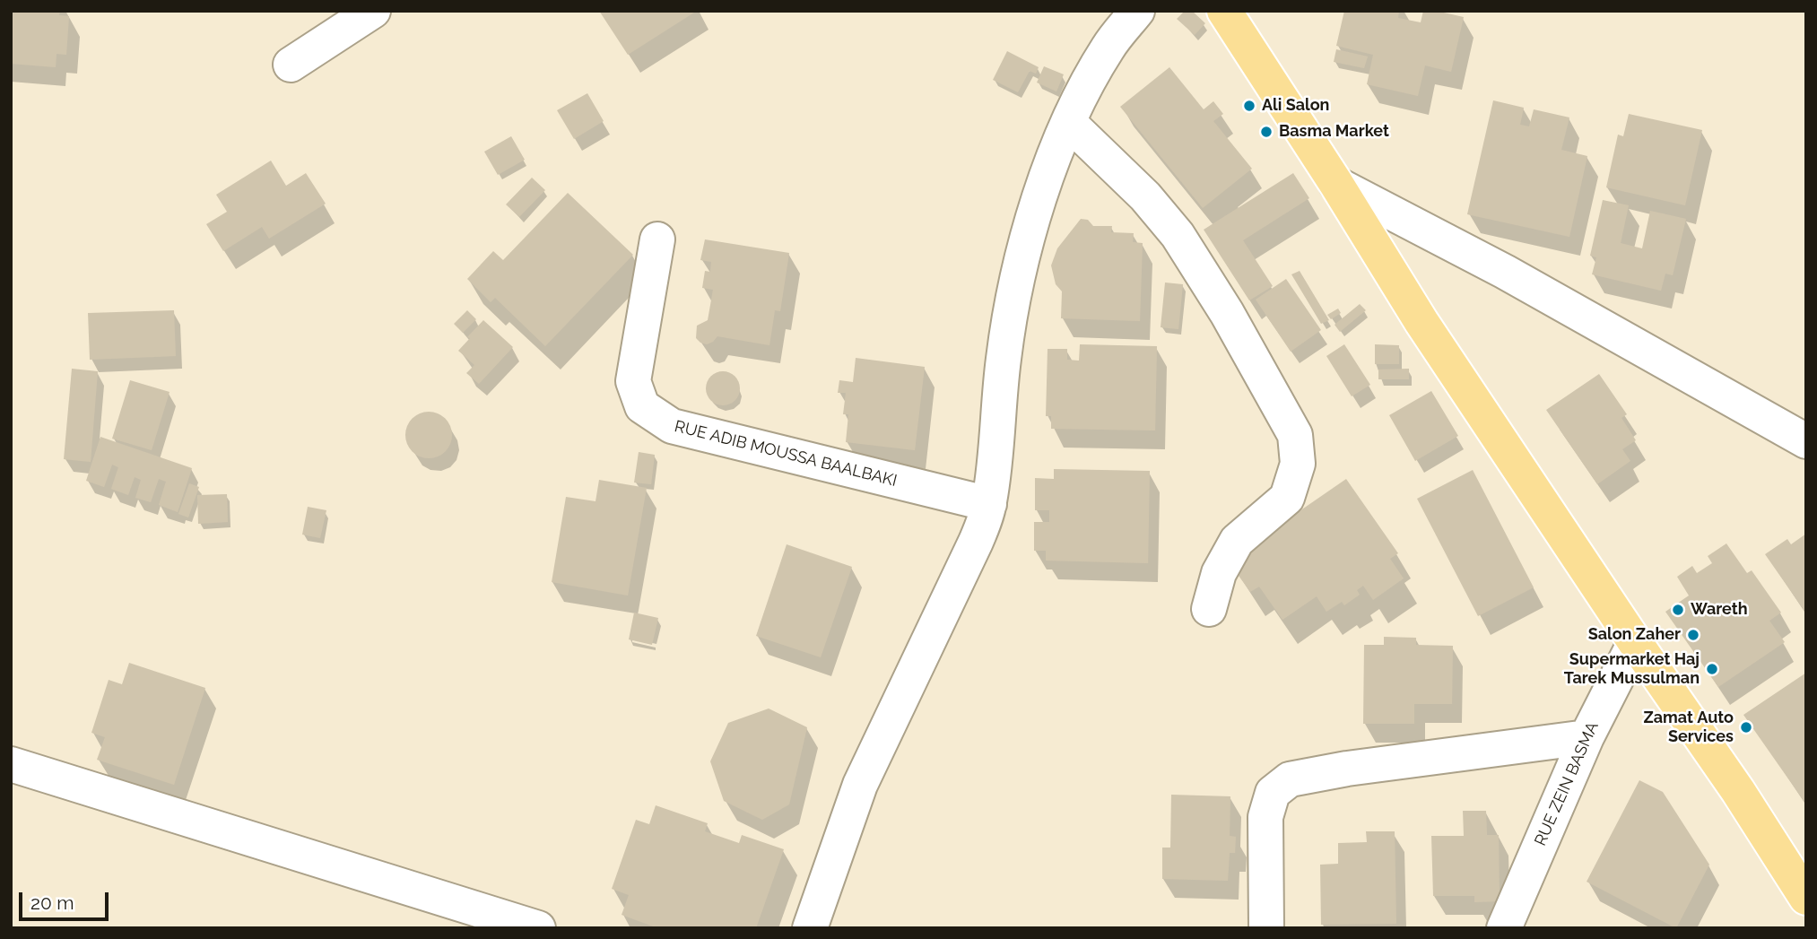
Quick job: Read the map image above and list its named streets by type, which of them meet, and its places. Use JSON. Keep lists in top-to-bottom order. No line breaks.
{"streets":{"street":["RUE ADIB MOUSSA BAALBAKI","RUE ZEIN BASMA"]},"places":["Ali Salon","Basma Market","Wareth","Salon Zaher","Supermarket Haj Tarek Mussulman","Zamat Auto Services"],"scale_bar":"20 m"}
